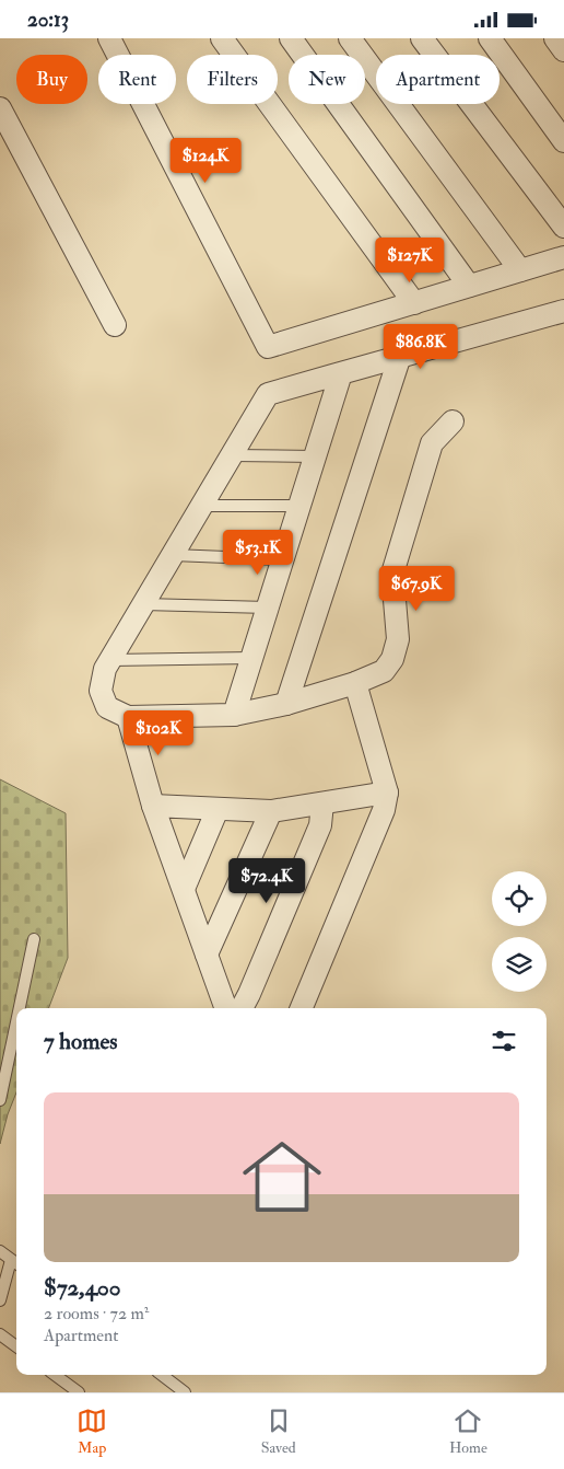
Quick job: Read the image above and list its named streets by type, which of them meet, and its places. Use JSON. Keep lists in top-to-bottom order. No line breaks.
{"page":{"status":"20:13","chip":["Buy","Rent","Filters","New","Apartment"],"price":["$124K","$127K","$86.8K","$53.1K","$67.9K","$102K","$72.4K"],"heading":"7 homes","list":[{"name":"$72,400","note":"2 rooms · 72 m² · Apartment"}],"tabs":["Map","Saved","Home"]}}
